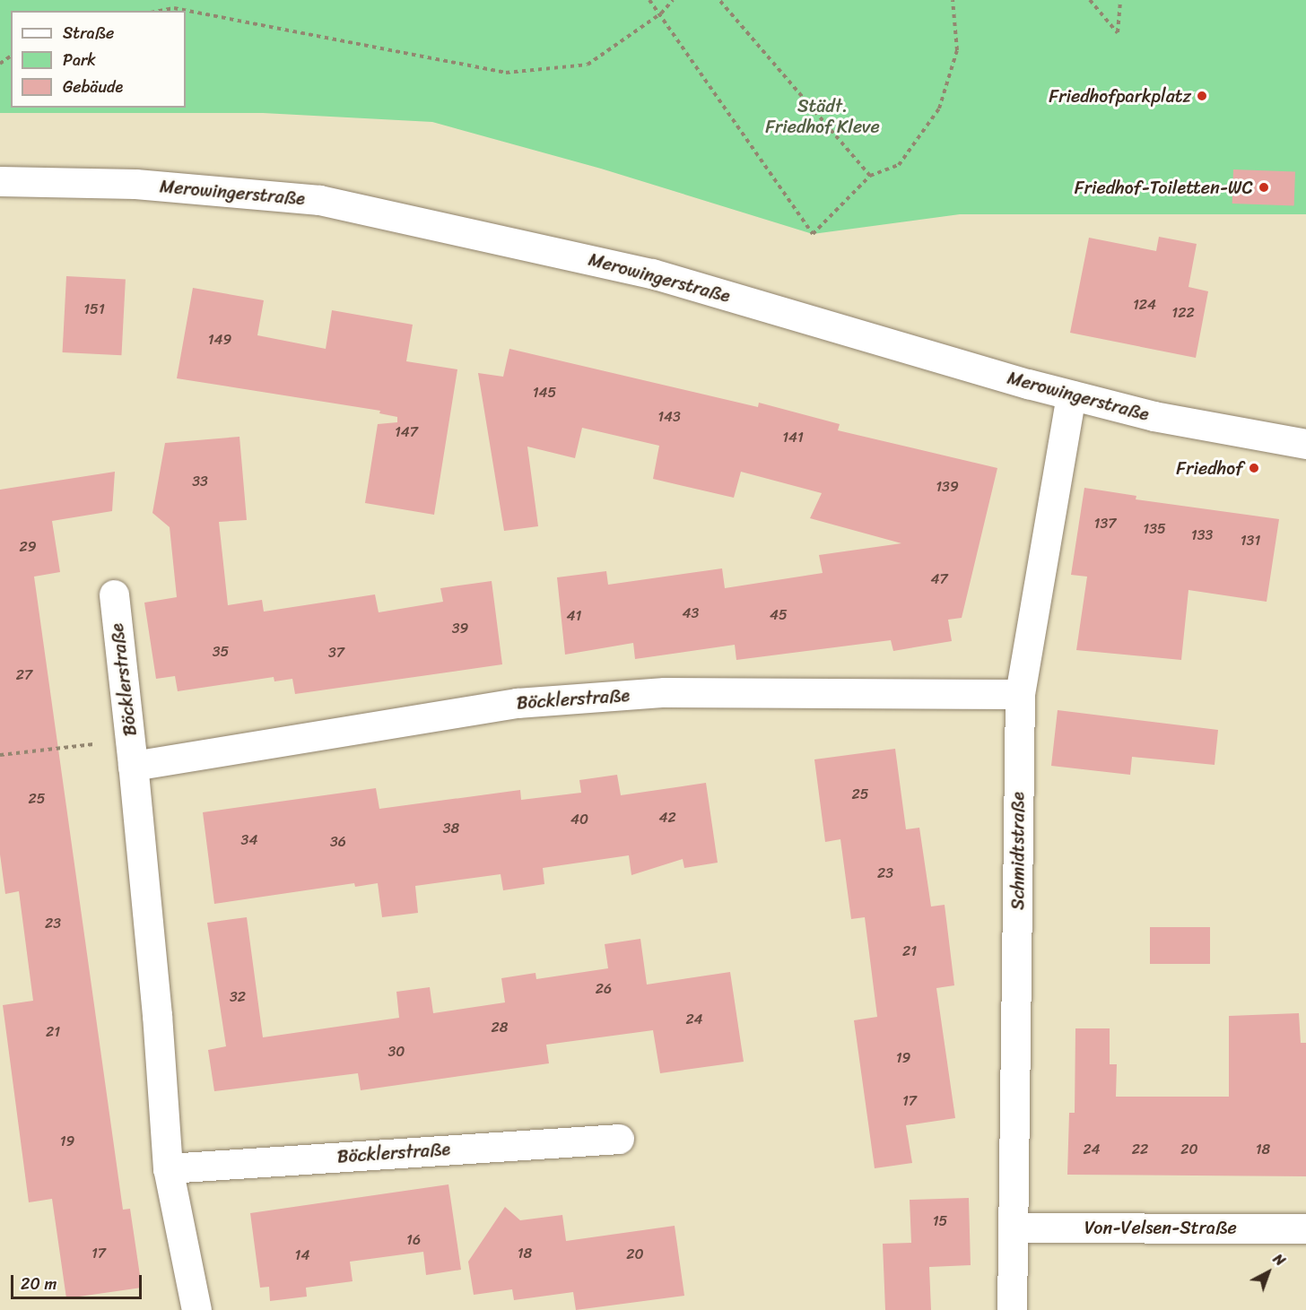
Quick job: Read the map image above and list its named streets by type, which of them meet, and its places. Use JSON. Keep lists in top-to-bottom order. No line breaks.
{"streets":{"street":["Merowingerstraße","Böcklerstraße","Schmidtstraße","Von-Velsen-Straße"]},"crossings":[["Merowingerstraße","Schmidtstraße"],["Böcklerstraße","Schmidtstraße"],["Schmidtstraße","Von-Velsen-Straße"]],"parks":["Städt. Friedhof Kleve"],"places":["Friedhofparkplatz","Friedhof-Toiletten-WC","Friedhof"],"house_numbers":["124","151","122","149","145","143","147","141","33","139","137","135","133","131","29","47","43","45","41","39","35","37","27","25","25","42","40","38","34","36","23","23","21","26","32","24","28","21","30","19","17","19","24","22","20","18","15","16","17","18","20","14"],"legend":["Straße","Park","Gebäude"],"scale_bar":"20 m","north":"top right"}
